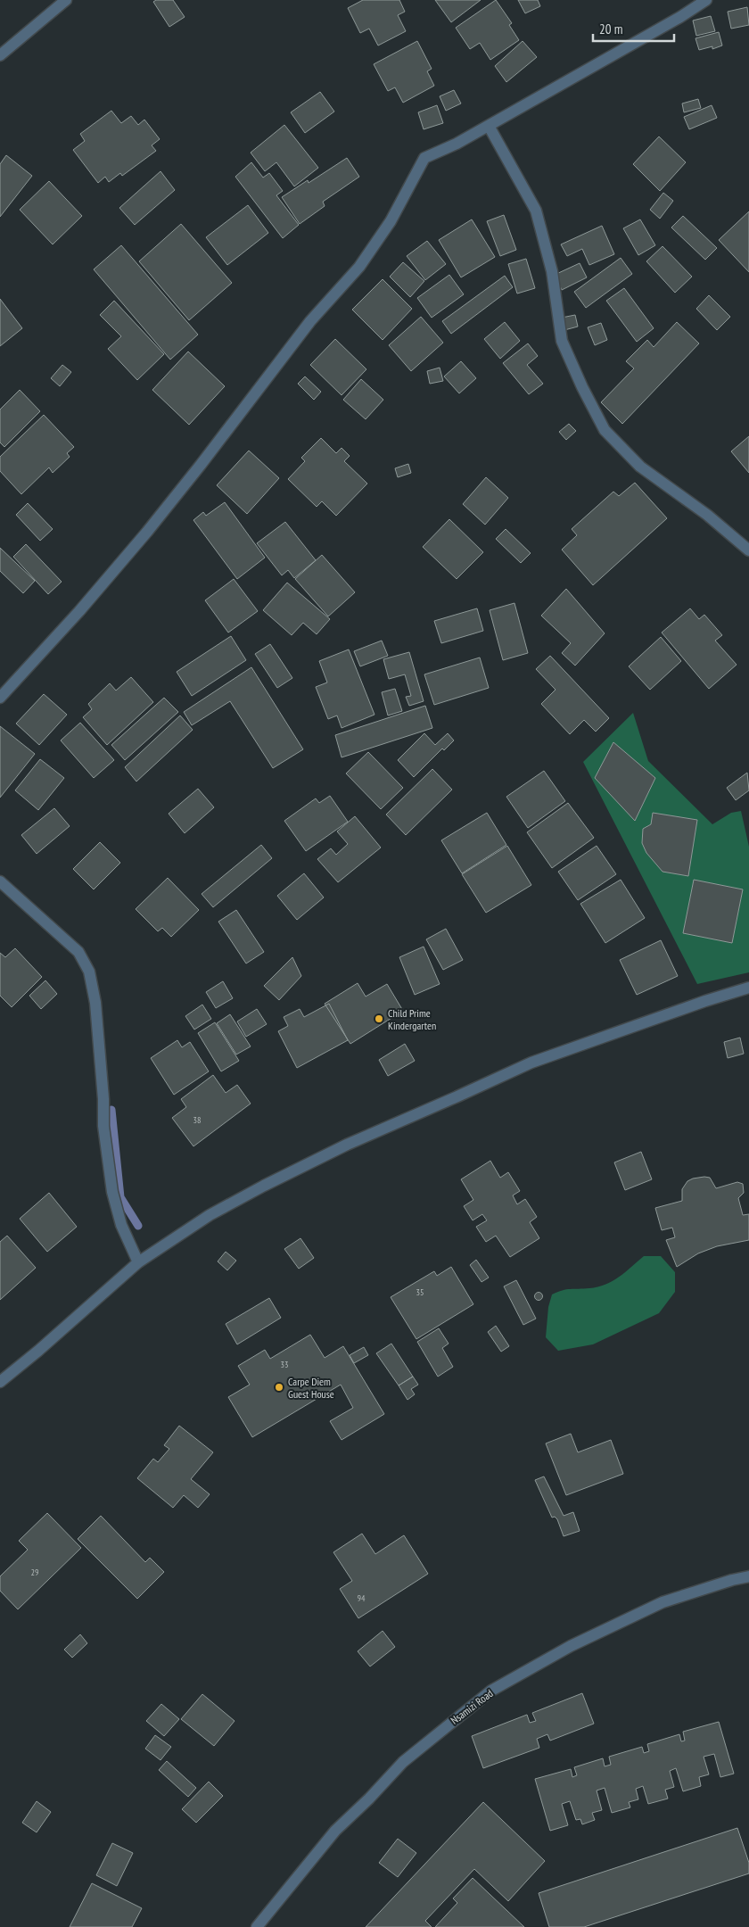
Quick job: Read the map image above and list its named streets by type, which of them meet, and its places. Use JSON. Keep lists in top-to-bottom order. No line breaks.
{"streets":{"street":["Nsamizi Road"]},"places":["Child Prime Kindergarten","Carpe Diem Guest House"],"house_numbers":["38","35","33","29","94"],"scale_bar":"20 m"}
